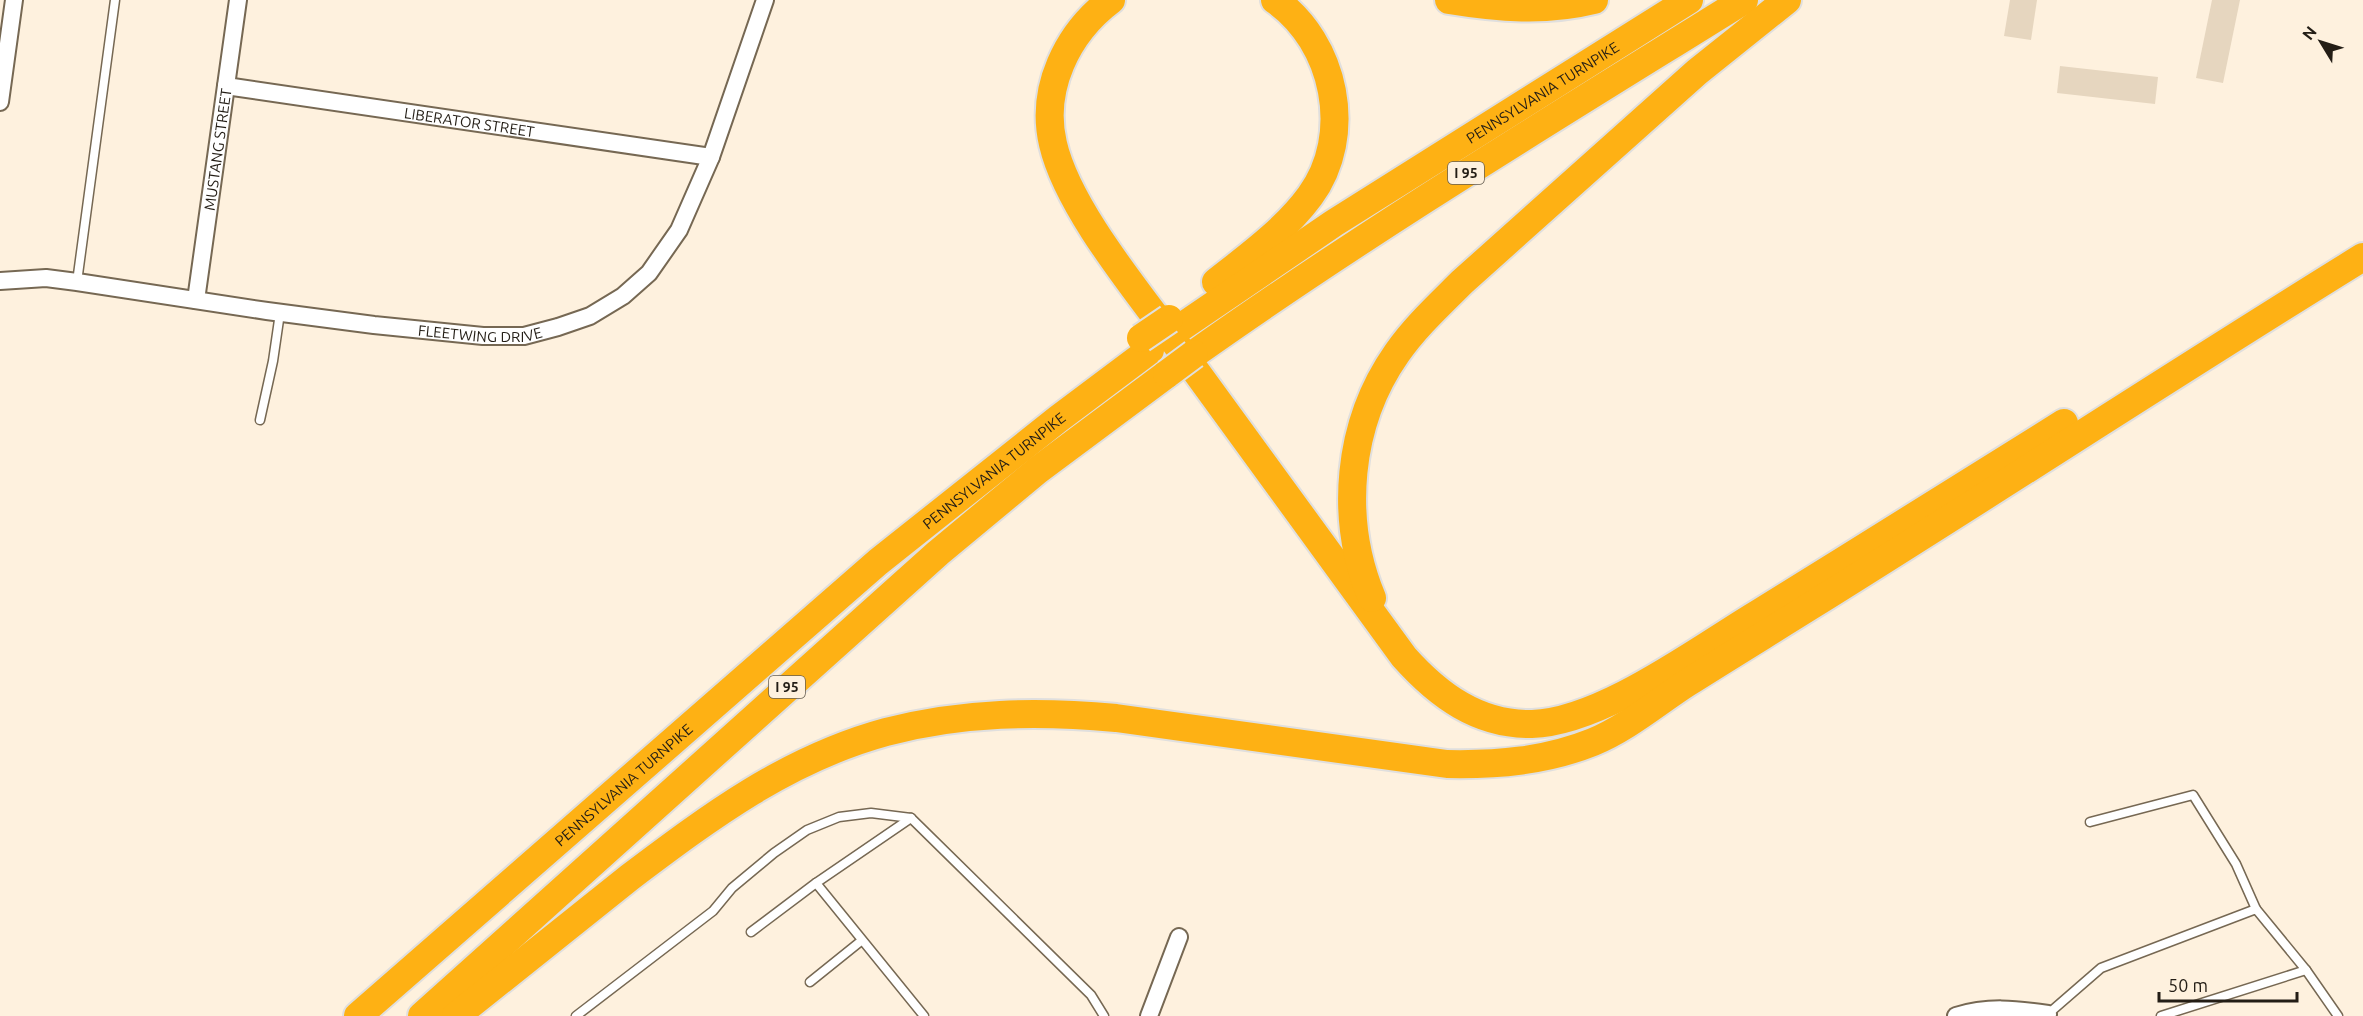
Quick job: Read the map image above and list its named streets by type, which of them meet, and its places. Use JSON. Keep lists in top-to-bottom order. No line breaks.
{"streets":{"highway":["PENNSYLVANIA TURNPIKE","I 95"],"street":["LIBERATOR STREET","MUSTANG STREET","FLEETWING DRIVE"]},"crossings":[["LIBERATOR STREET","MUSTANG STREET"],["LIBERATOR STREET","FLEETWING DRIVE"],["MUSTANG STREET","FLEETWING DRIVE"]],"scale_bar":"50 m","north":"top left"}
